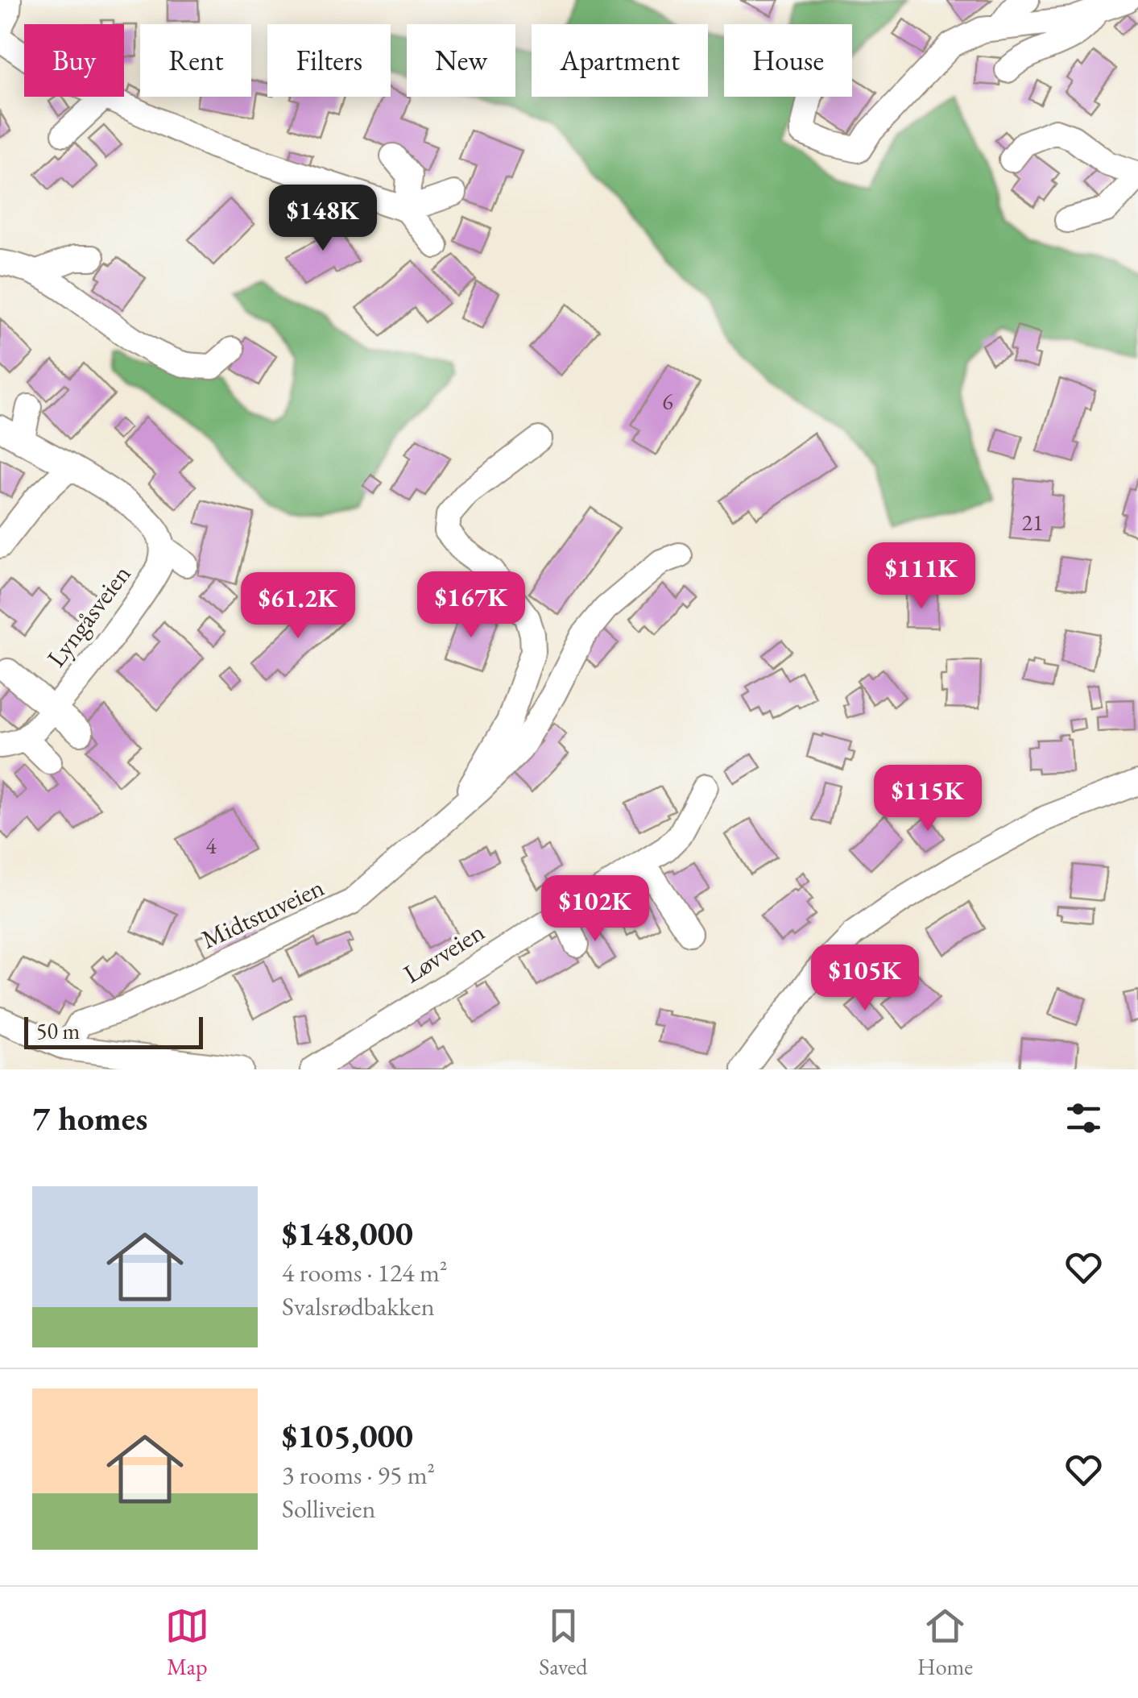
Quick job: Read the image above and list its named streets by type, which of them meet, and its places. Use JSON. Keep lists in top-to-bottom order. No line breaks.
{"streets":{"street":["Lyngåsveien","Midtstuveien","Løvveien"]},"house_numbers":["6","21","4"],"scale_bar":"50 m","page":{"chip":["Buy","Rent","Filters","New","Apartment","House"],"price":["$148K","$111K","$167K","$61.2K","$115K","$102K","$105K"],"scale":"50 m","heading":"7 homes","list":[{"name":"$148,000","note":"4 rooms · 124 m² · Svalsrødbakken"},{"name":"$105,000","note":"3 rooms · 95 m² · Solliveien"}],"tabs":["Map","Saved","Home"]}}
